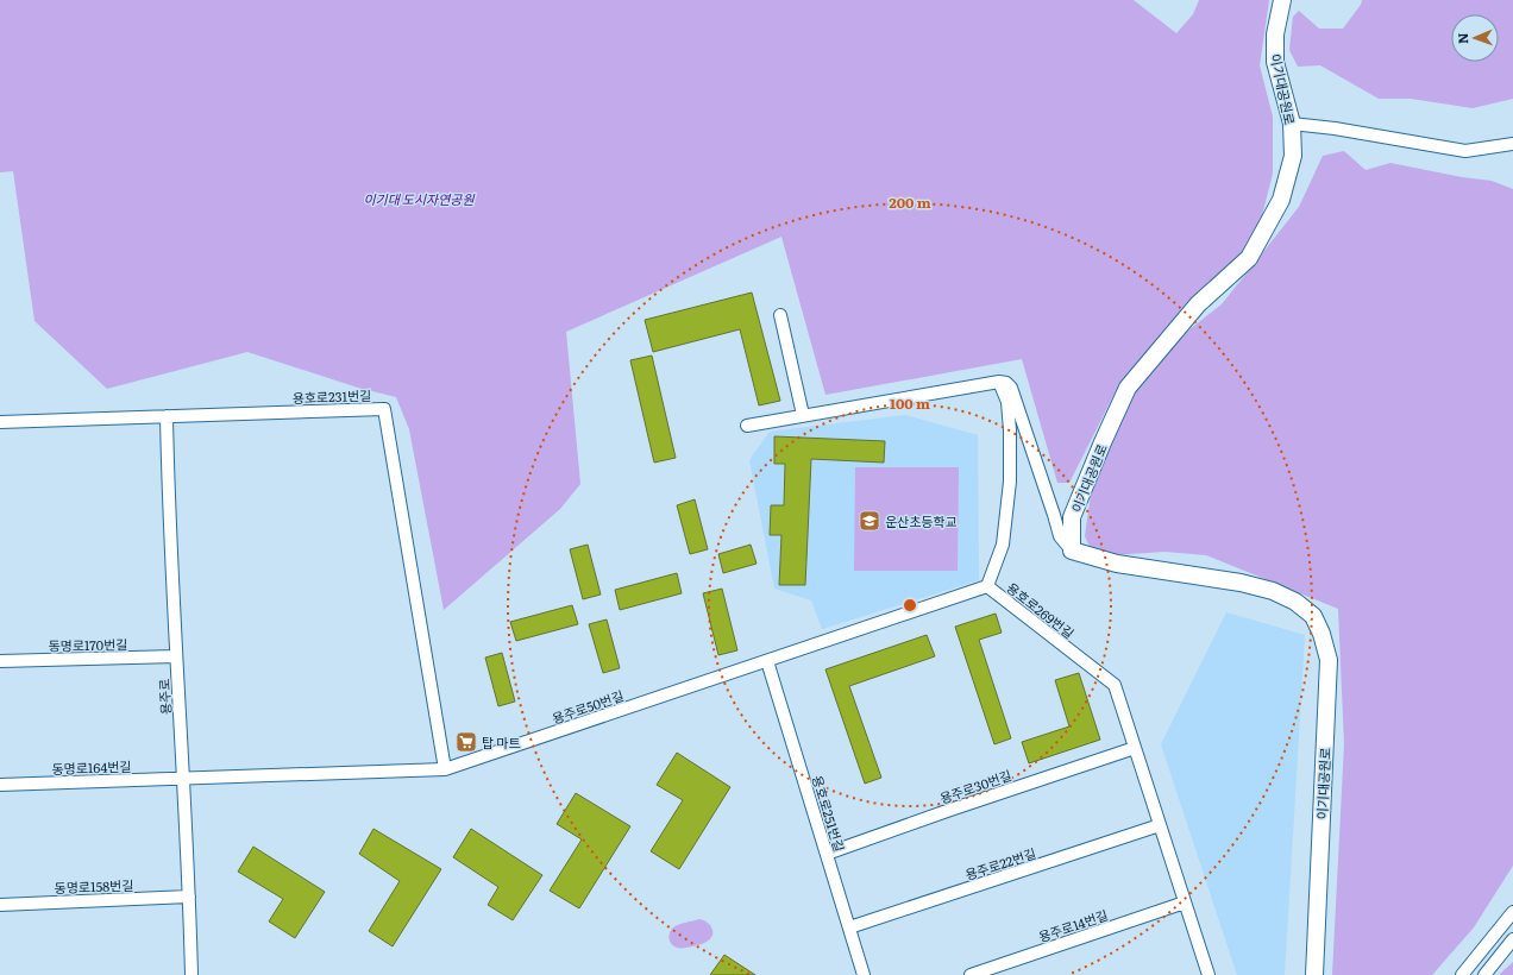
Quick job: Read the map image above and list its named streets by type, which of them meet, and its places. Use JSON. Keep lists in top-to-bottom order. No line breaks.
{"streets":{"street":["이기대공원로","용호로231번길","용호로269번길","동명로170번길","용주로","용주로50번길","동명로164번길","용주로30번길","용호로251번길","용주로22번길","동명로158번길","용주로14번길"]},"crossings":[["용호로231번길","용주로"],["용호로231번길","용주로50번길"],["용호로269번길","용주로50번길"],["용호로269번길","용주로30번길"],["용호로269번길","용주로22번길"],["용호로269번길","용주로14번길"],["동명로170번길","용주로"],["용주로","용주로50번길"],["용주로","동명로164번길"],["용주로","동명로158번길"],["용주로50번길","동명로164번길"],["용주로50번길","용호로251번길"],["용주로30번길","용호로251번길"],["용호로251번길","용주로22번길"]],"parks":["이기대 도시자연공원"],"places":{"school or university":["운산초등학교"],"supermarket":["탑 마트"]},"north":"left","rings":["200 m","100 m"]}
